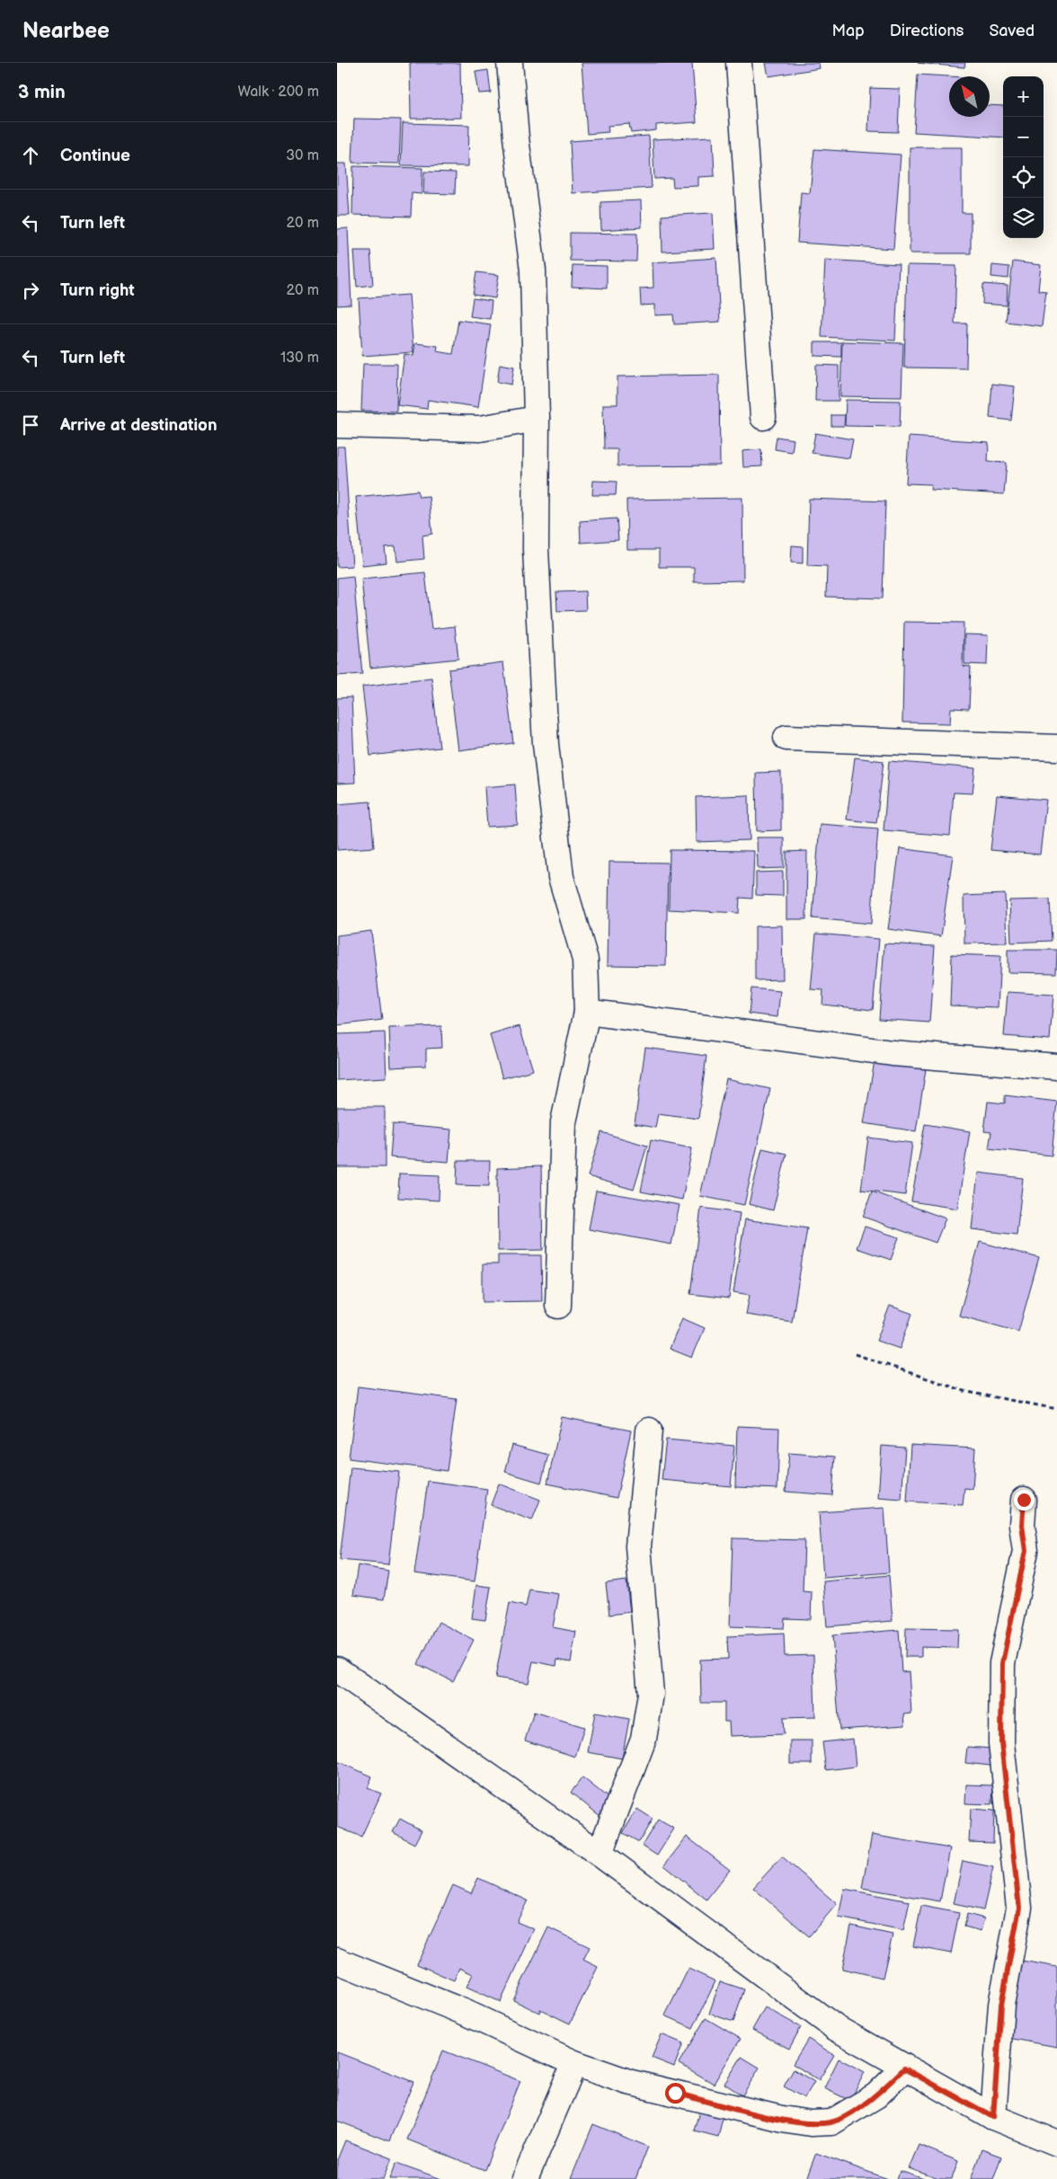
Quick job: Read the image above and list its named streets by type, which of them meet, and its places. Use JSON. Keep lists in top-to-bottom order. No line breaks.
{"north":"top left","page":{"header":"Nearbee","nav":["Map","Directions","Saved"],"heading":["3 min","Walk · 200 m"],"map_buttons":["+","−"],"list":[["Continue","30 m"],["Turn left","20 m"],["Turn right","20 m"],["Turn left","130 m"],"Arrive at destination"]}}
